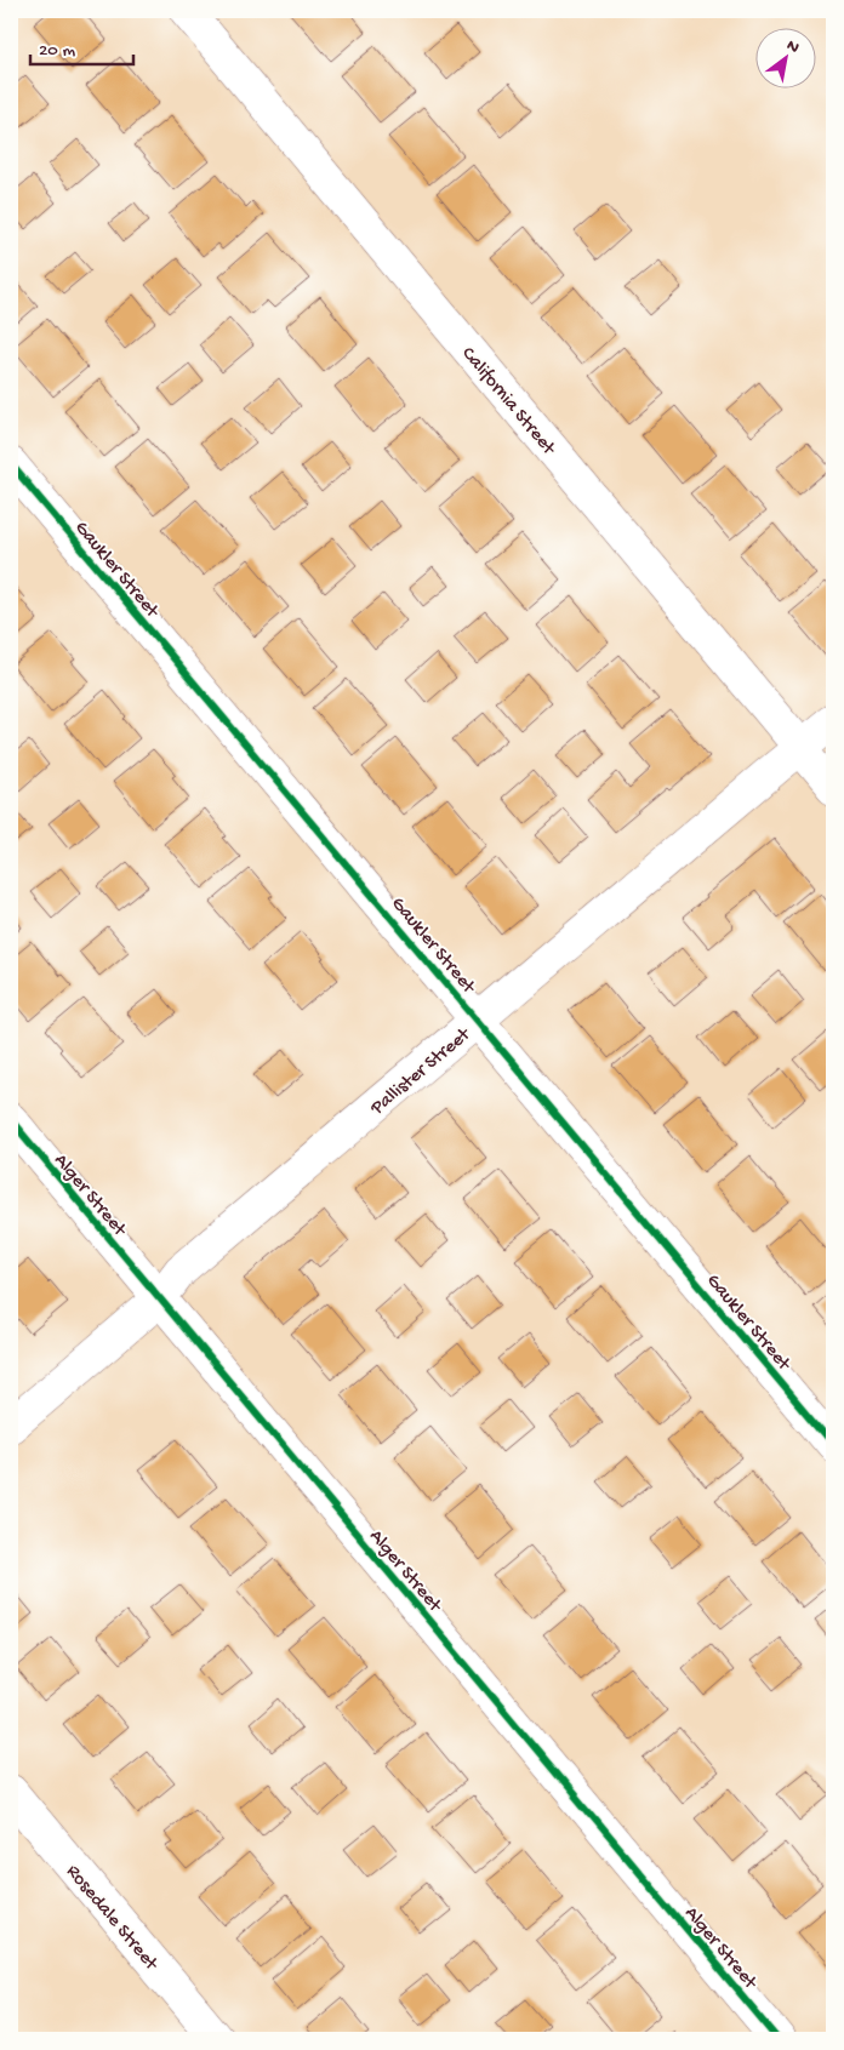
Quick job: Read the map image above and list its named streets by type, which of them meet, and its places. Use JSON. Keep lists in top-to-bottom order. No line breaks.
{"streets":{"street":["California Street","Gaukler Street","Pallister Street","Alger Street","Rosedale Street"]},"crossings":[["California Street","Pallister Street"],["Gaukler Street","Pallister Street"],["Pallister Street","Alger Street"]],"scale_bar":"20 m","north":"top right"}
